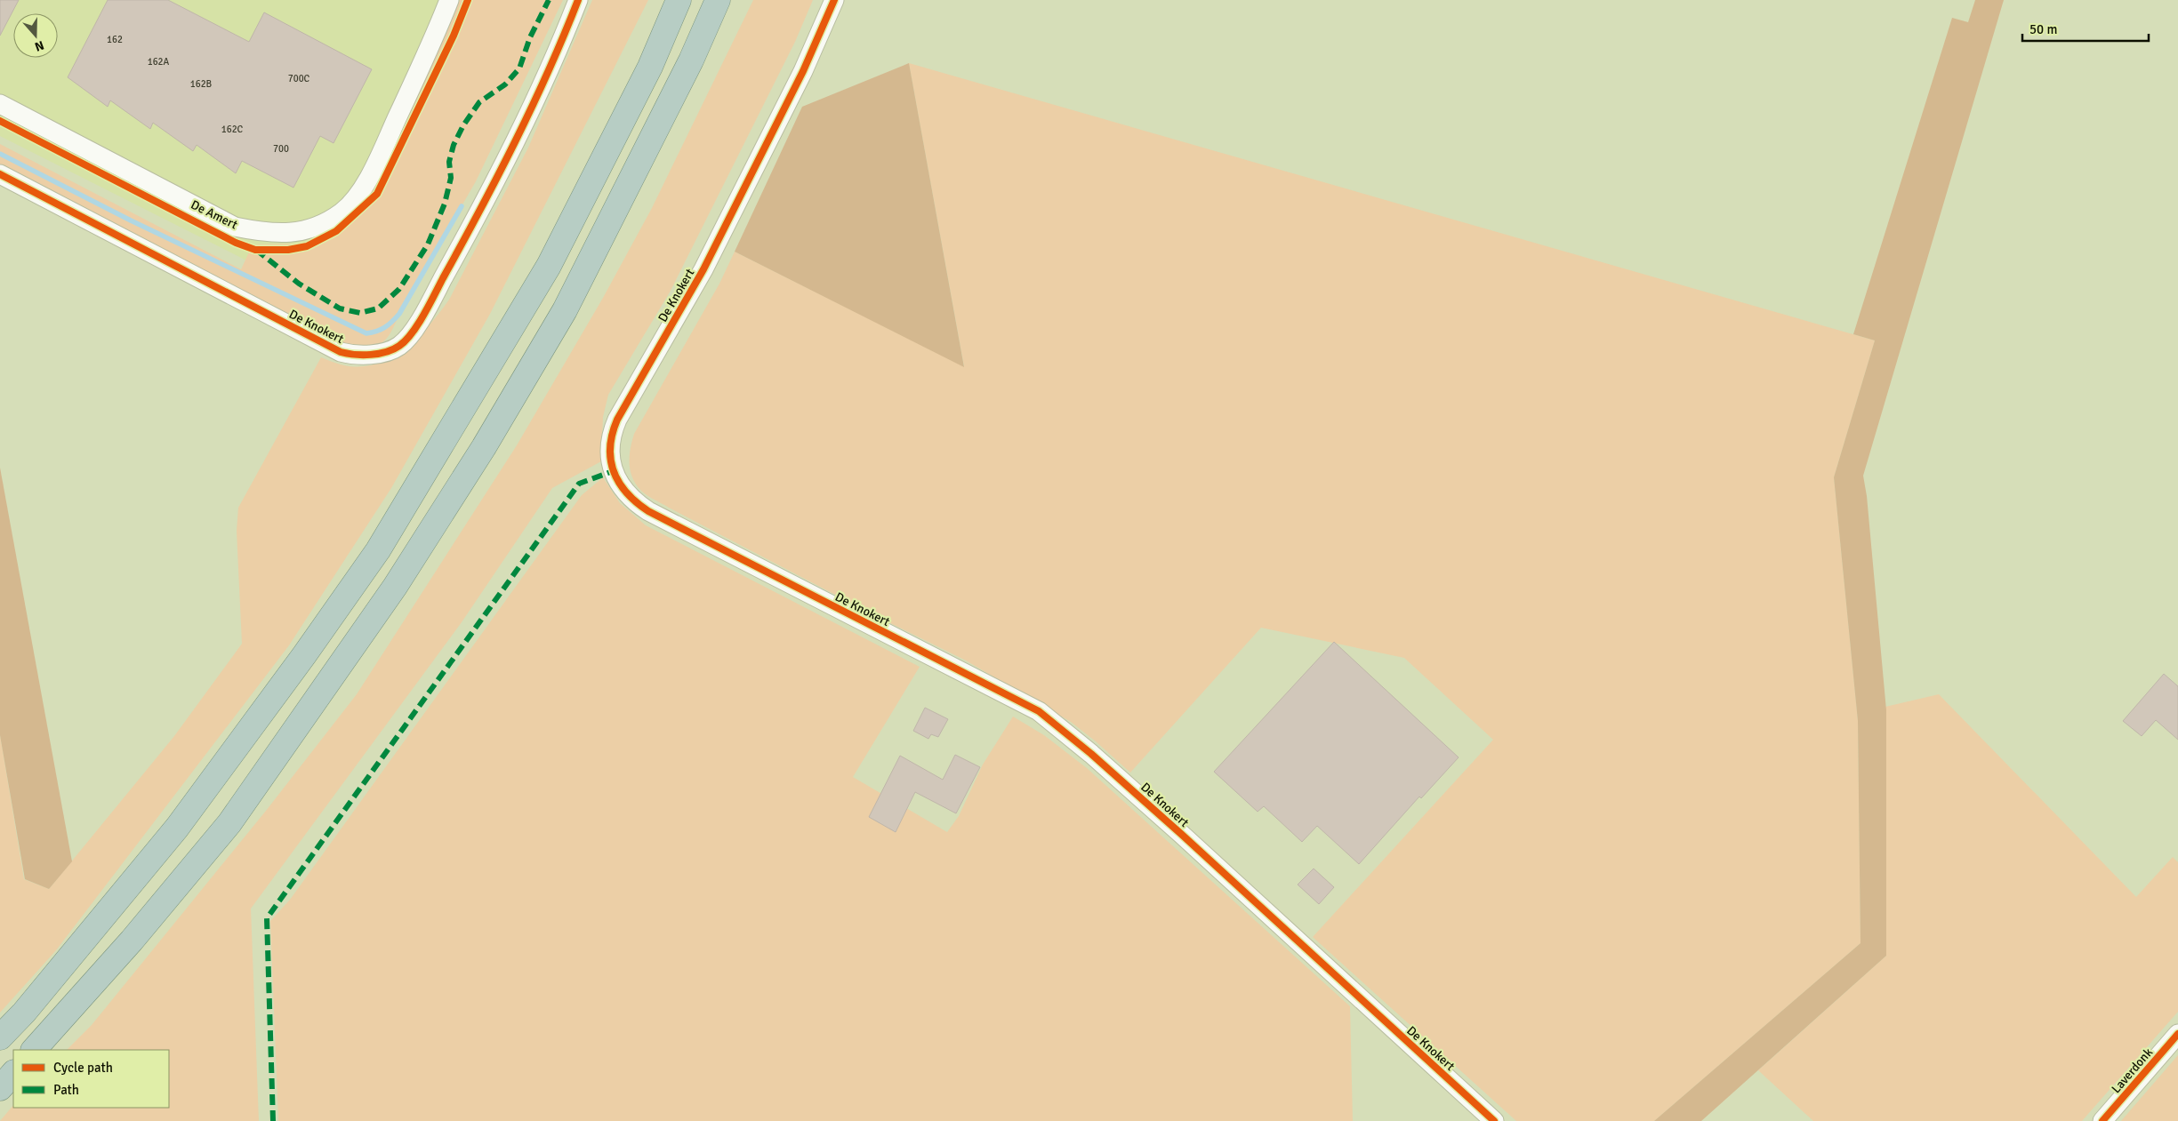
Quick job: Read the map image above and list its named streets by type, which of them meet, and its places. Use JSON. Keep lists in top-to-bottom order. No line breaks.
{"streets":{"street":["De Amert","De Knokert","Laverdonk"]},"house_numbers":["162","162A","700C","162B","162C","700"],"legend":["Cycle path","Path"],"scale_bar":"50 m","north":"bottom"}
